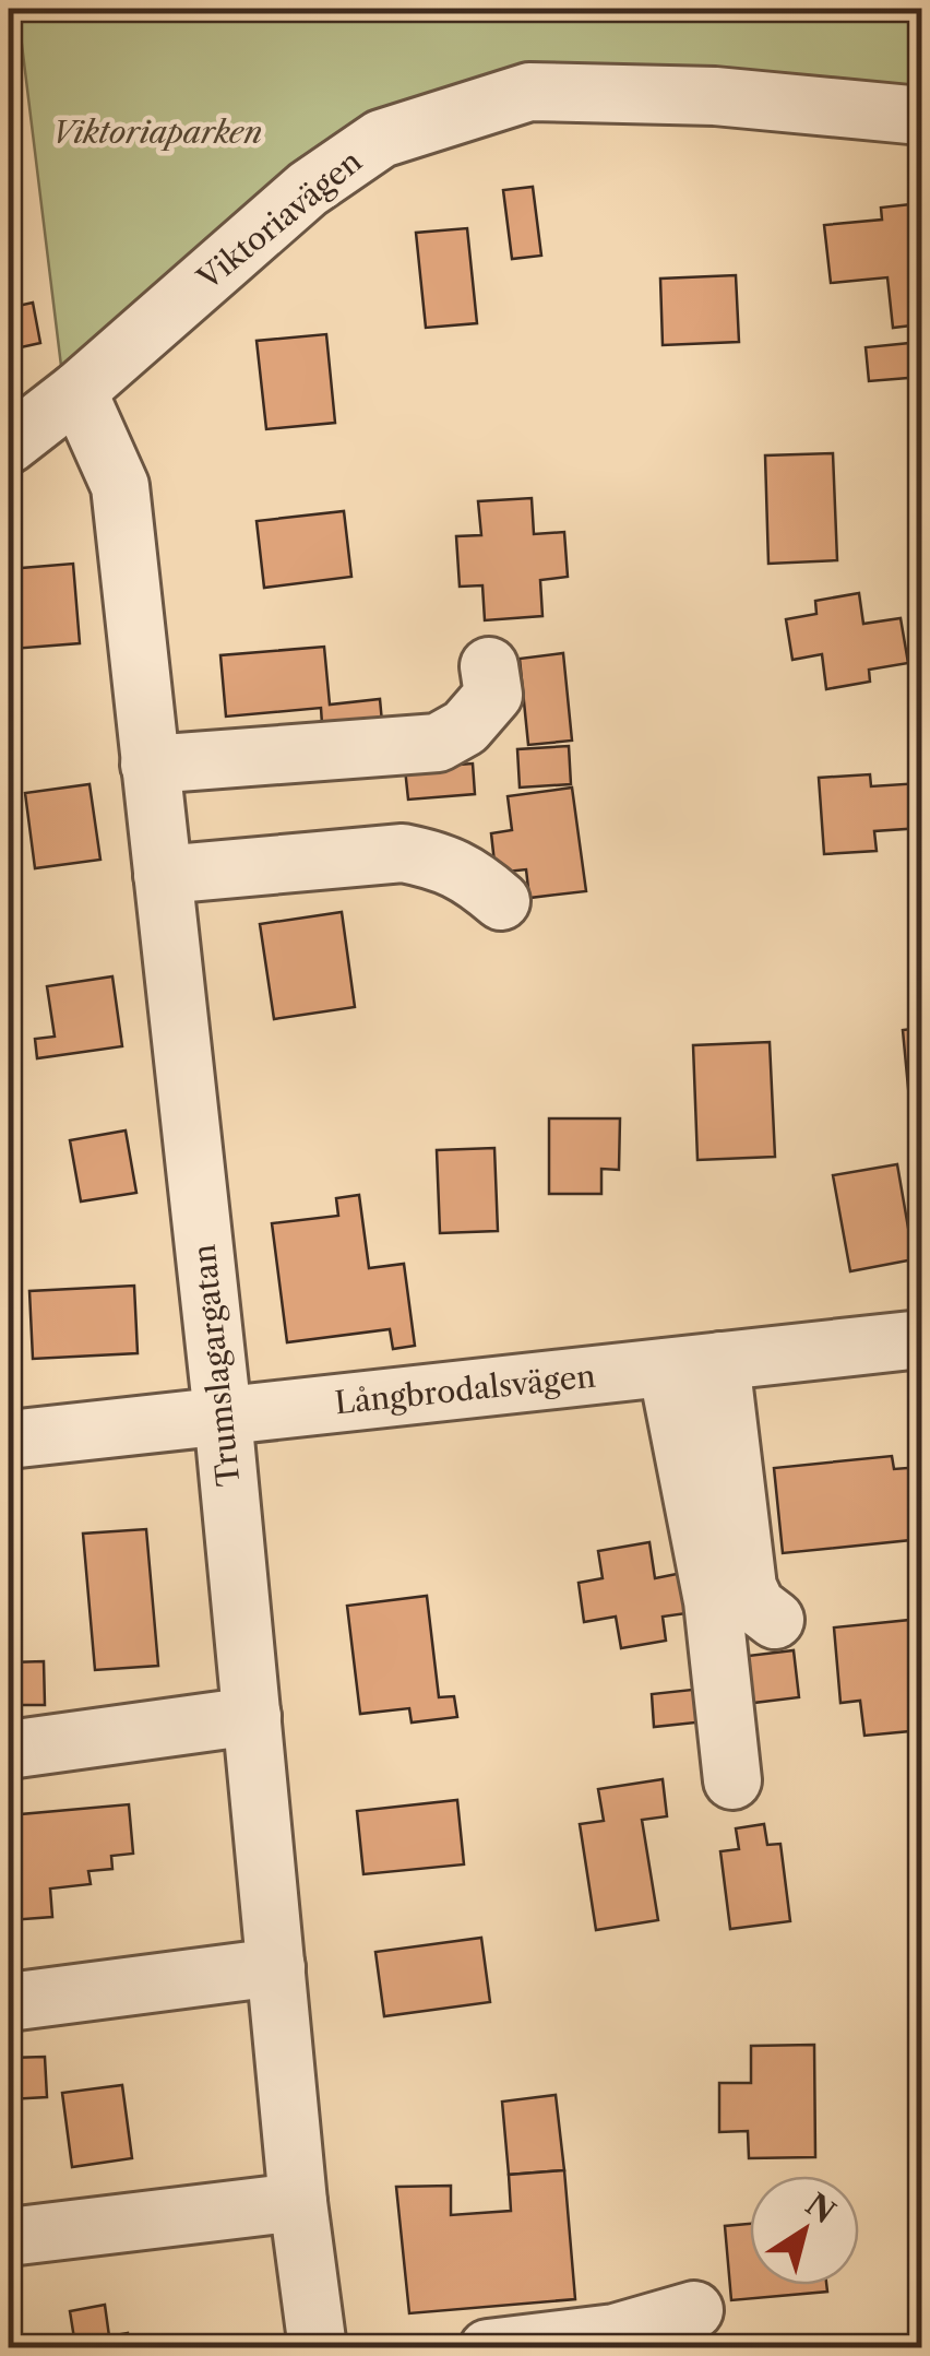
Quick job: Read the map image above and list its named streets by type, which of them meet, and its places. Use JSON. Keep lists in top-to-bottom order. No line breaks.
{"streets":{"street":["Viktoriavägen","Trumslagargatan","Långbrodalsvägen"]},"crossings":[["Viktoriavägen","Trumslagargatan"],["Trumslagargatan","Långbrodalsvägen"]],"parks":["Viktoriaparken"],"north":"top right"}
